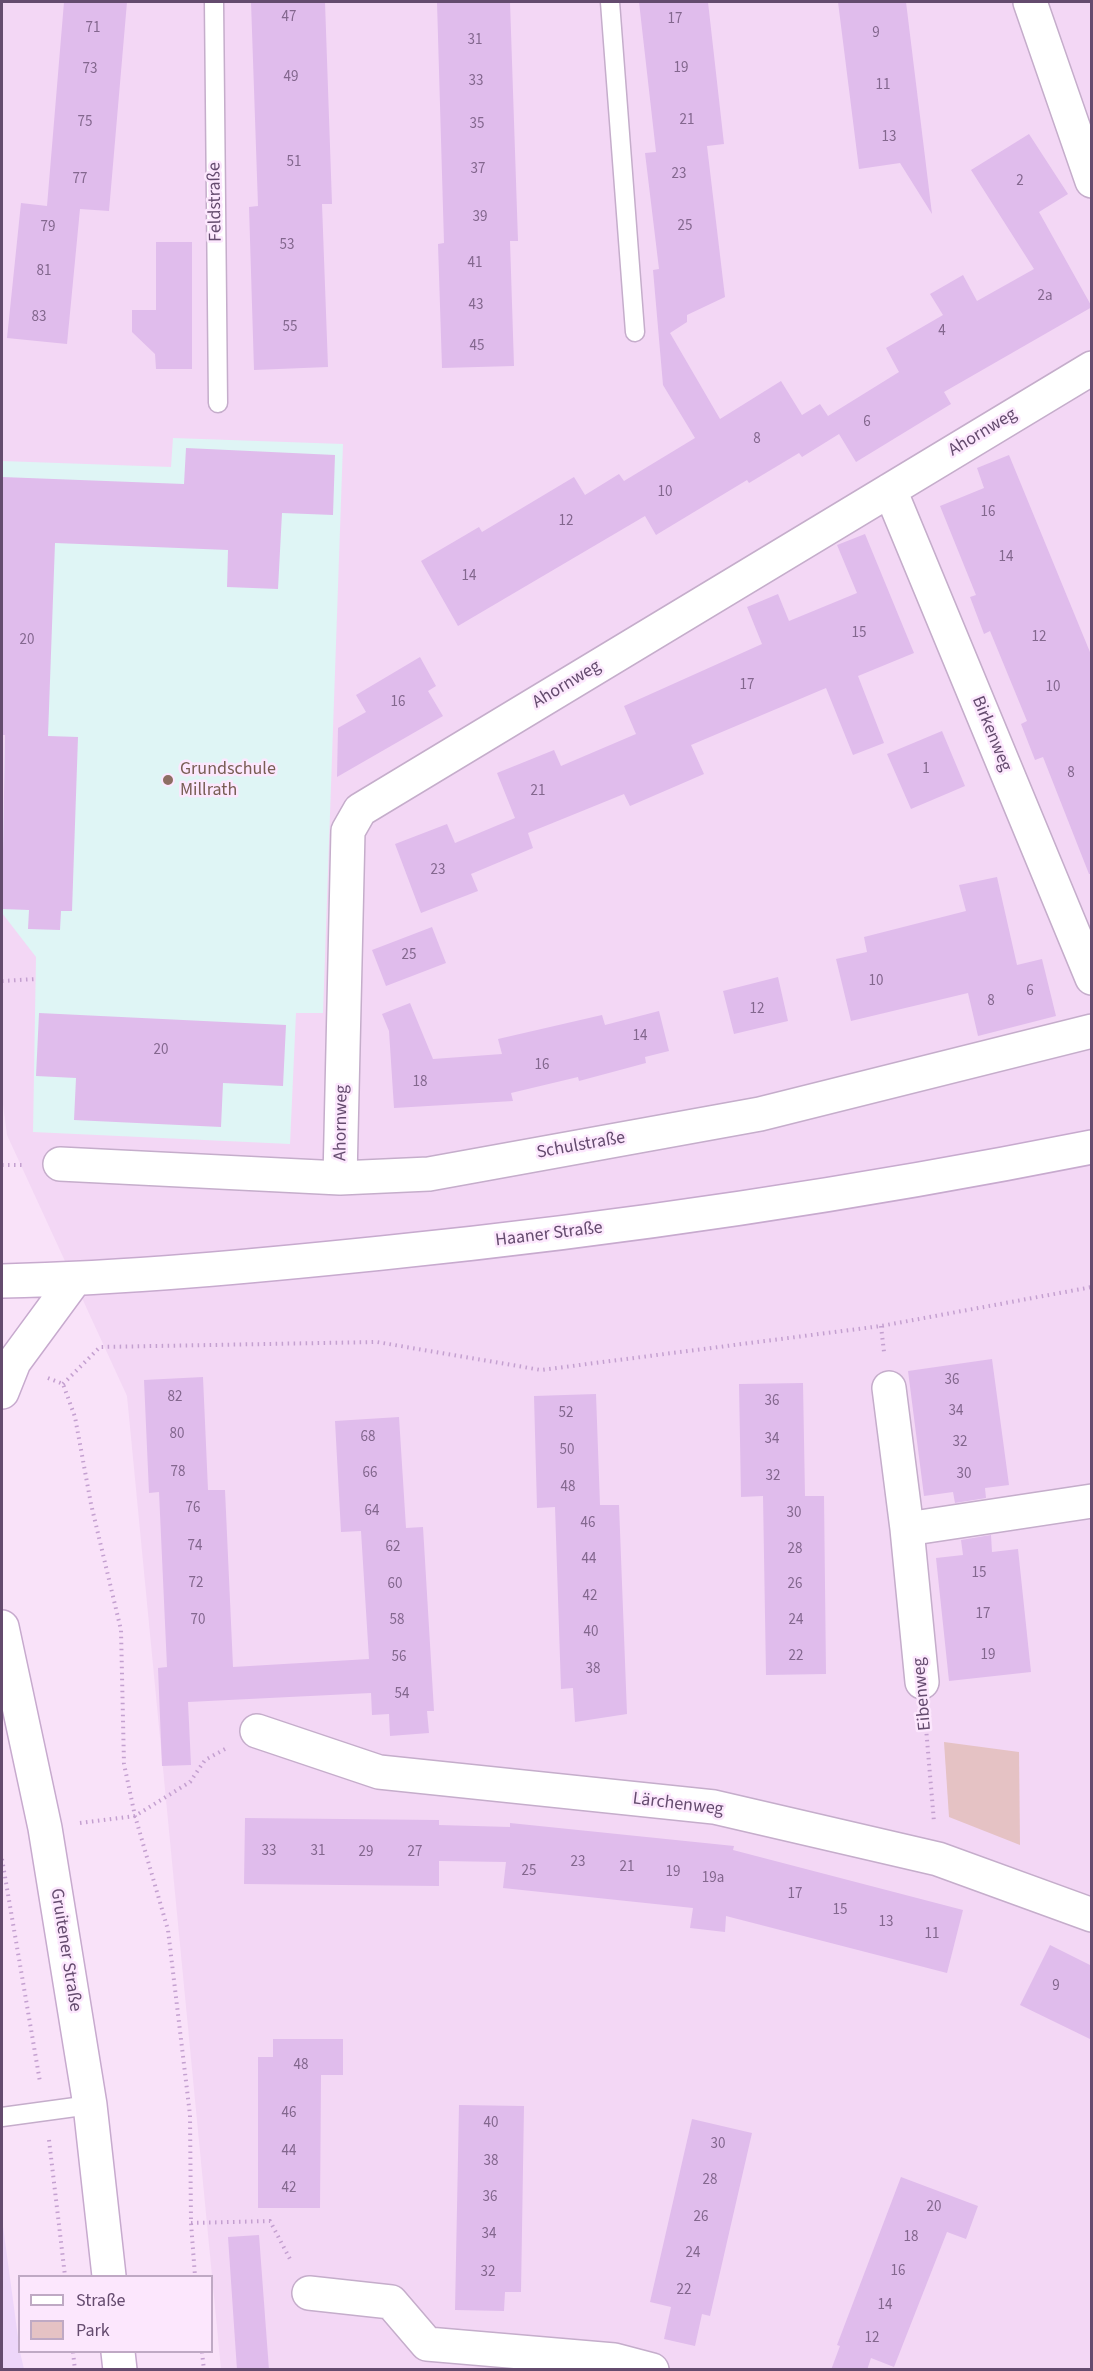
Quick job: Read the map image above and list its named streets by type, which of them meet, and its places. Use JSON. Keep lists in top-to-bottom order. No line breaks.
{"streets":{"street":["Ahornweg","Birkenweg","Schulstraße","Haaner Straße","Eibenweg","Lärchenweg","Gruitener Straße"],"lane":["Feldstraße"]},"crossings":[["Ahornweg","Birkenweg"],["Ahornweg","Schulstraße"],["Eibenweg","Lärchenweg"]],"places":["Grundschule Millrath"],"house_numbers":["47","17","71","9","31","19","73","49","33","11","21","75","35","13","51","37","23","77","2","39","25","79","53","41","81","2a","43","83","55","4","45","6","8","10","16","12","14","14","15","12","20","17","10","16","1","8","21","23","25","10","6","8","12","14","20","16","18","36","82","36","34","52","80","68","34","32","50","78","66","30","32","48","76","64","30","46","74","62","28","44","15","72","60","26","42","17","70","58","24","40","19","22","56","38","54","33","31","29","27","23","21","25","19","19a","17","15","13","11","9","48","46","40","30","44","38","28","42","36","20","26","34","18","24","16","32","22","14","12"],"legend":["Straße","Park"]}
